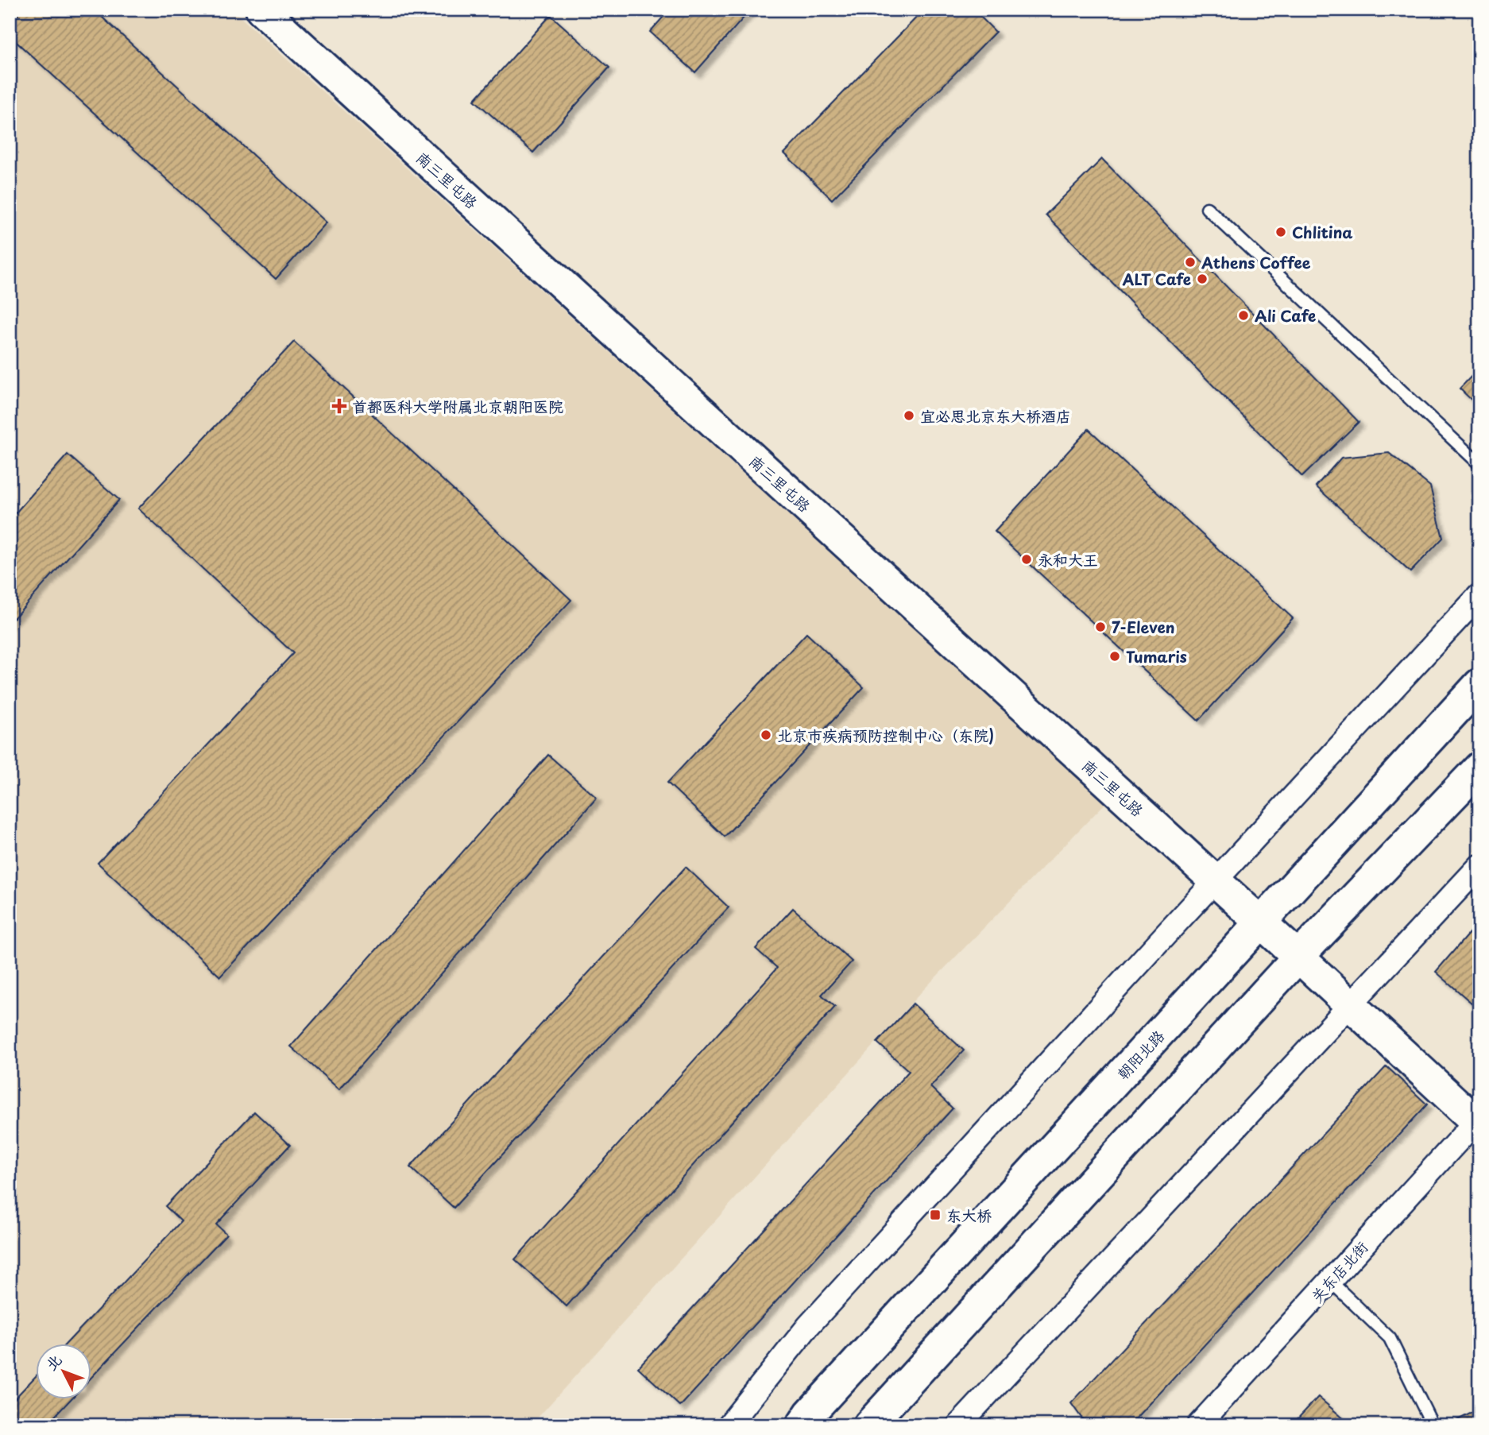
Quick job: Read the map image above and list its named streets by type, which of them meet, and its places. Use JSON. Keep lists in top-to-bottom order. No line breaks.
{"streets":{"main road":["南三里屯路","朝阳北路"],"street":["关东店北街"]},"crossings":[["南三里屯路","朝阳北路"],["南三里屯路","关东店北街"]],"places":{"other":["Chlitina","Athens Coffee","ALT Cafe","Ali Cafe","宜必思北京东大桥酒店","永和大王","7-Eleven","Tumaris","北京市疾病预防控制中心（东院)"],"health":["首都医科大学附属北京朝阳医院"],"transit":["东大桥"]},"north":"top left"}
